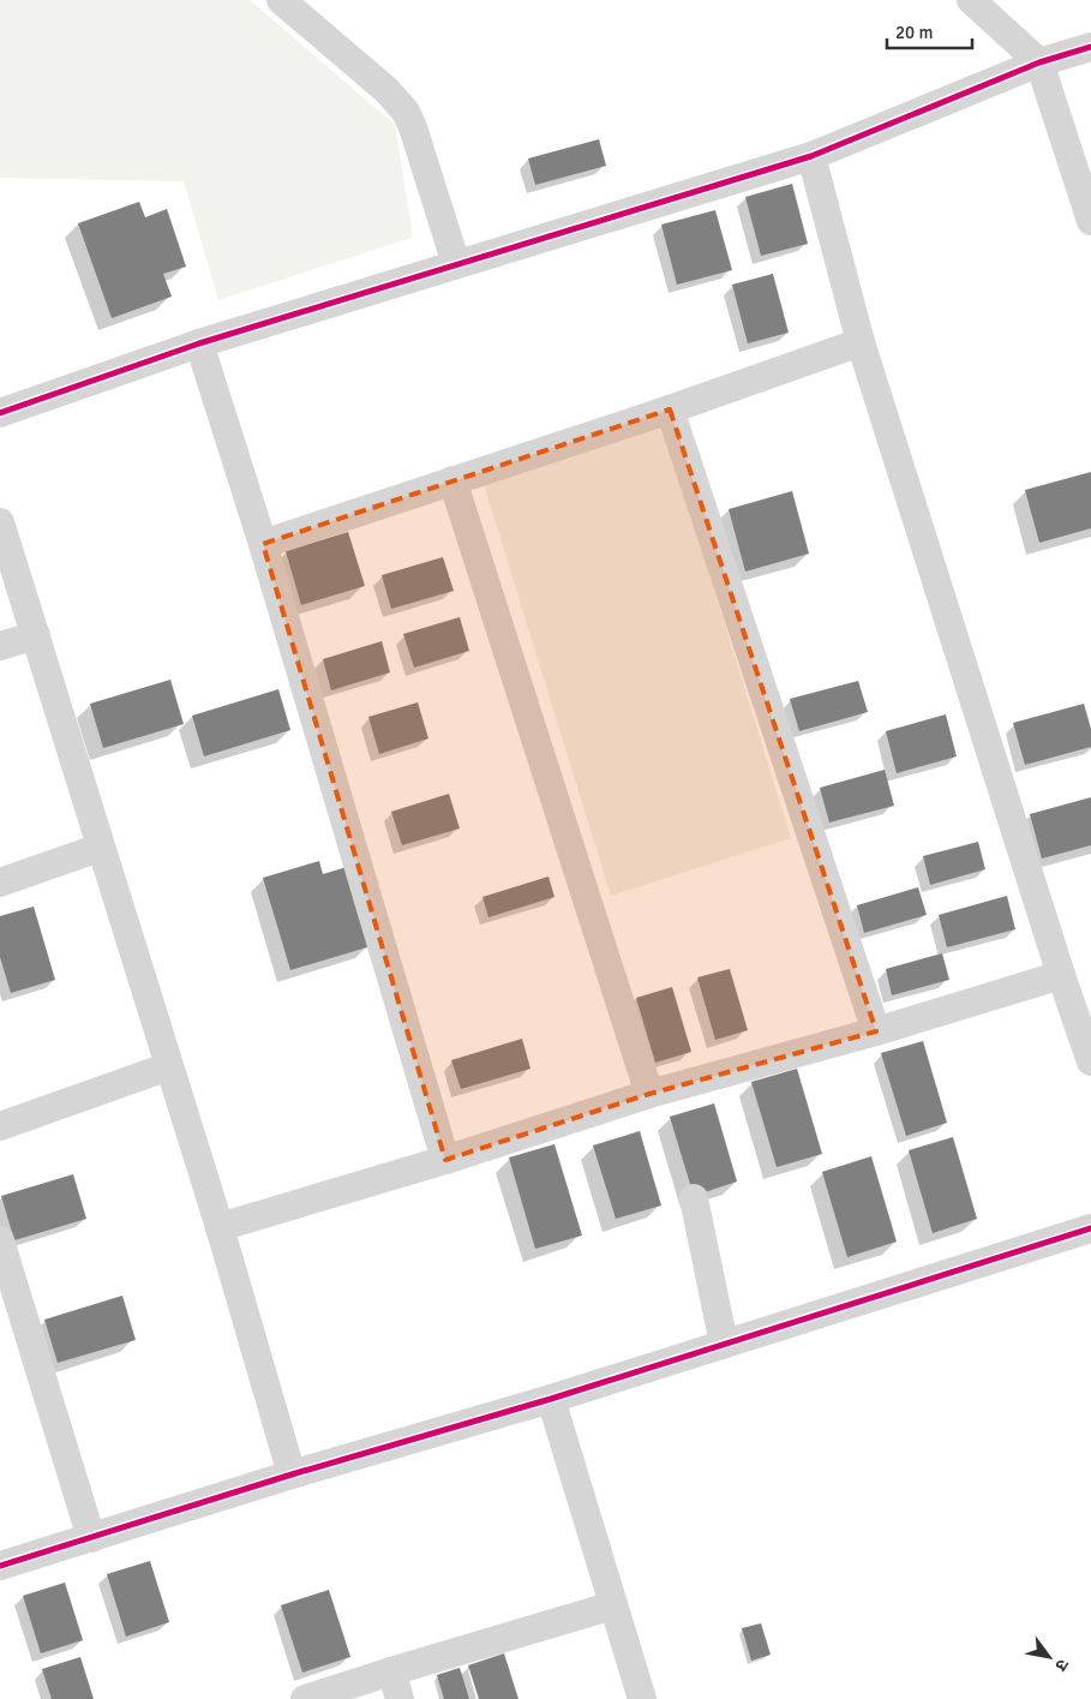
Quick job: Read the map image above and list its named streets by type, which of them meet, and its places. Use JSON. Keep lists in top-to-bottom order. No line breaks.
{"scale_bar":"20 m","north":"bottom right"}
